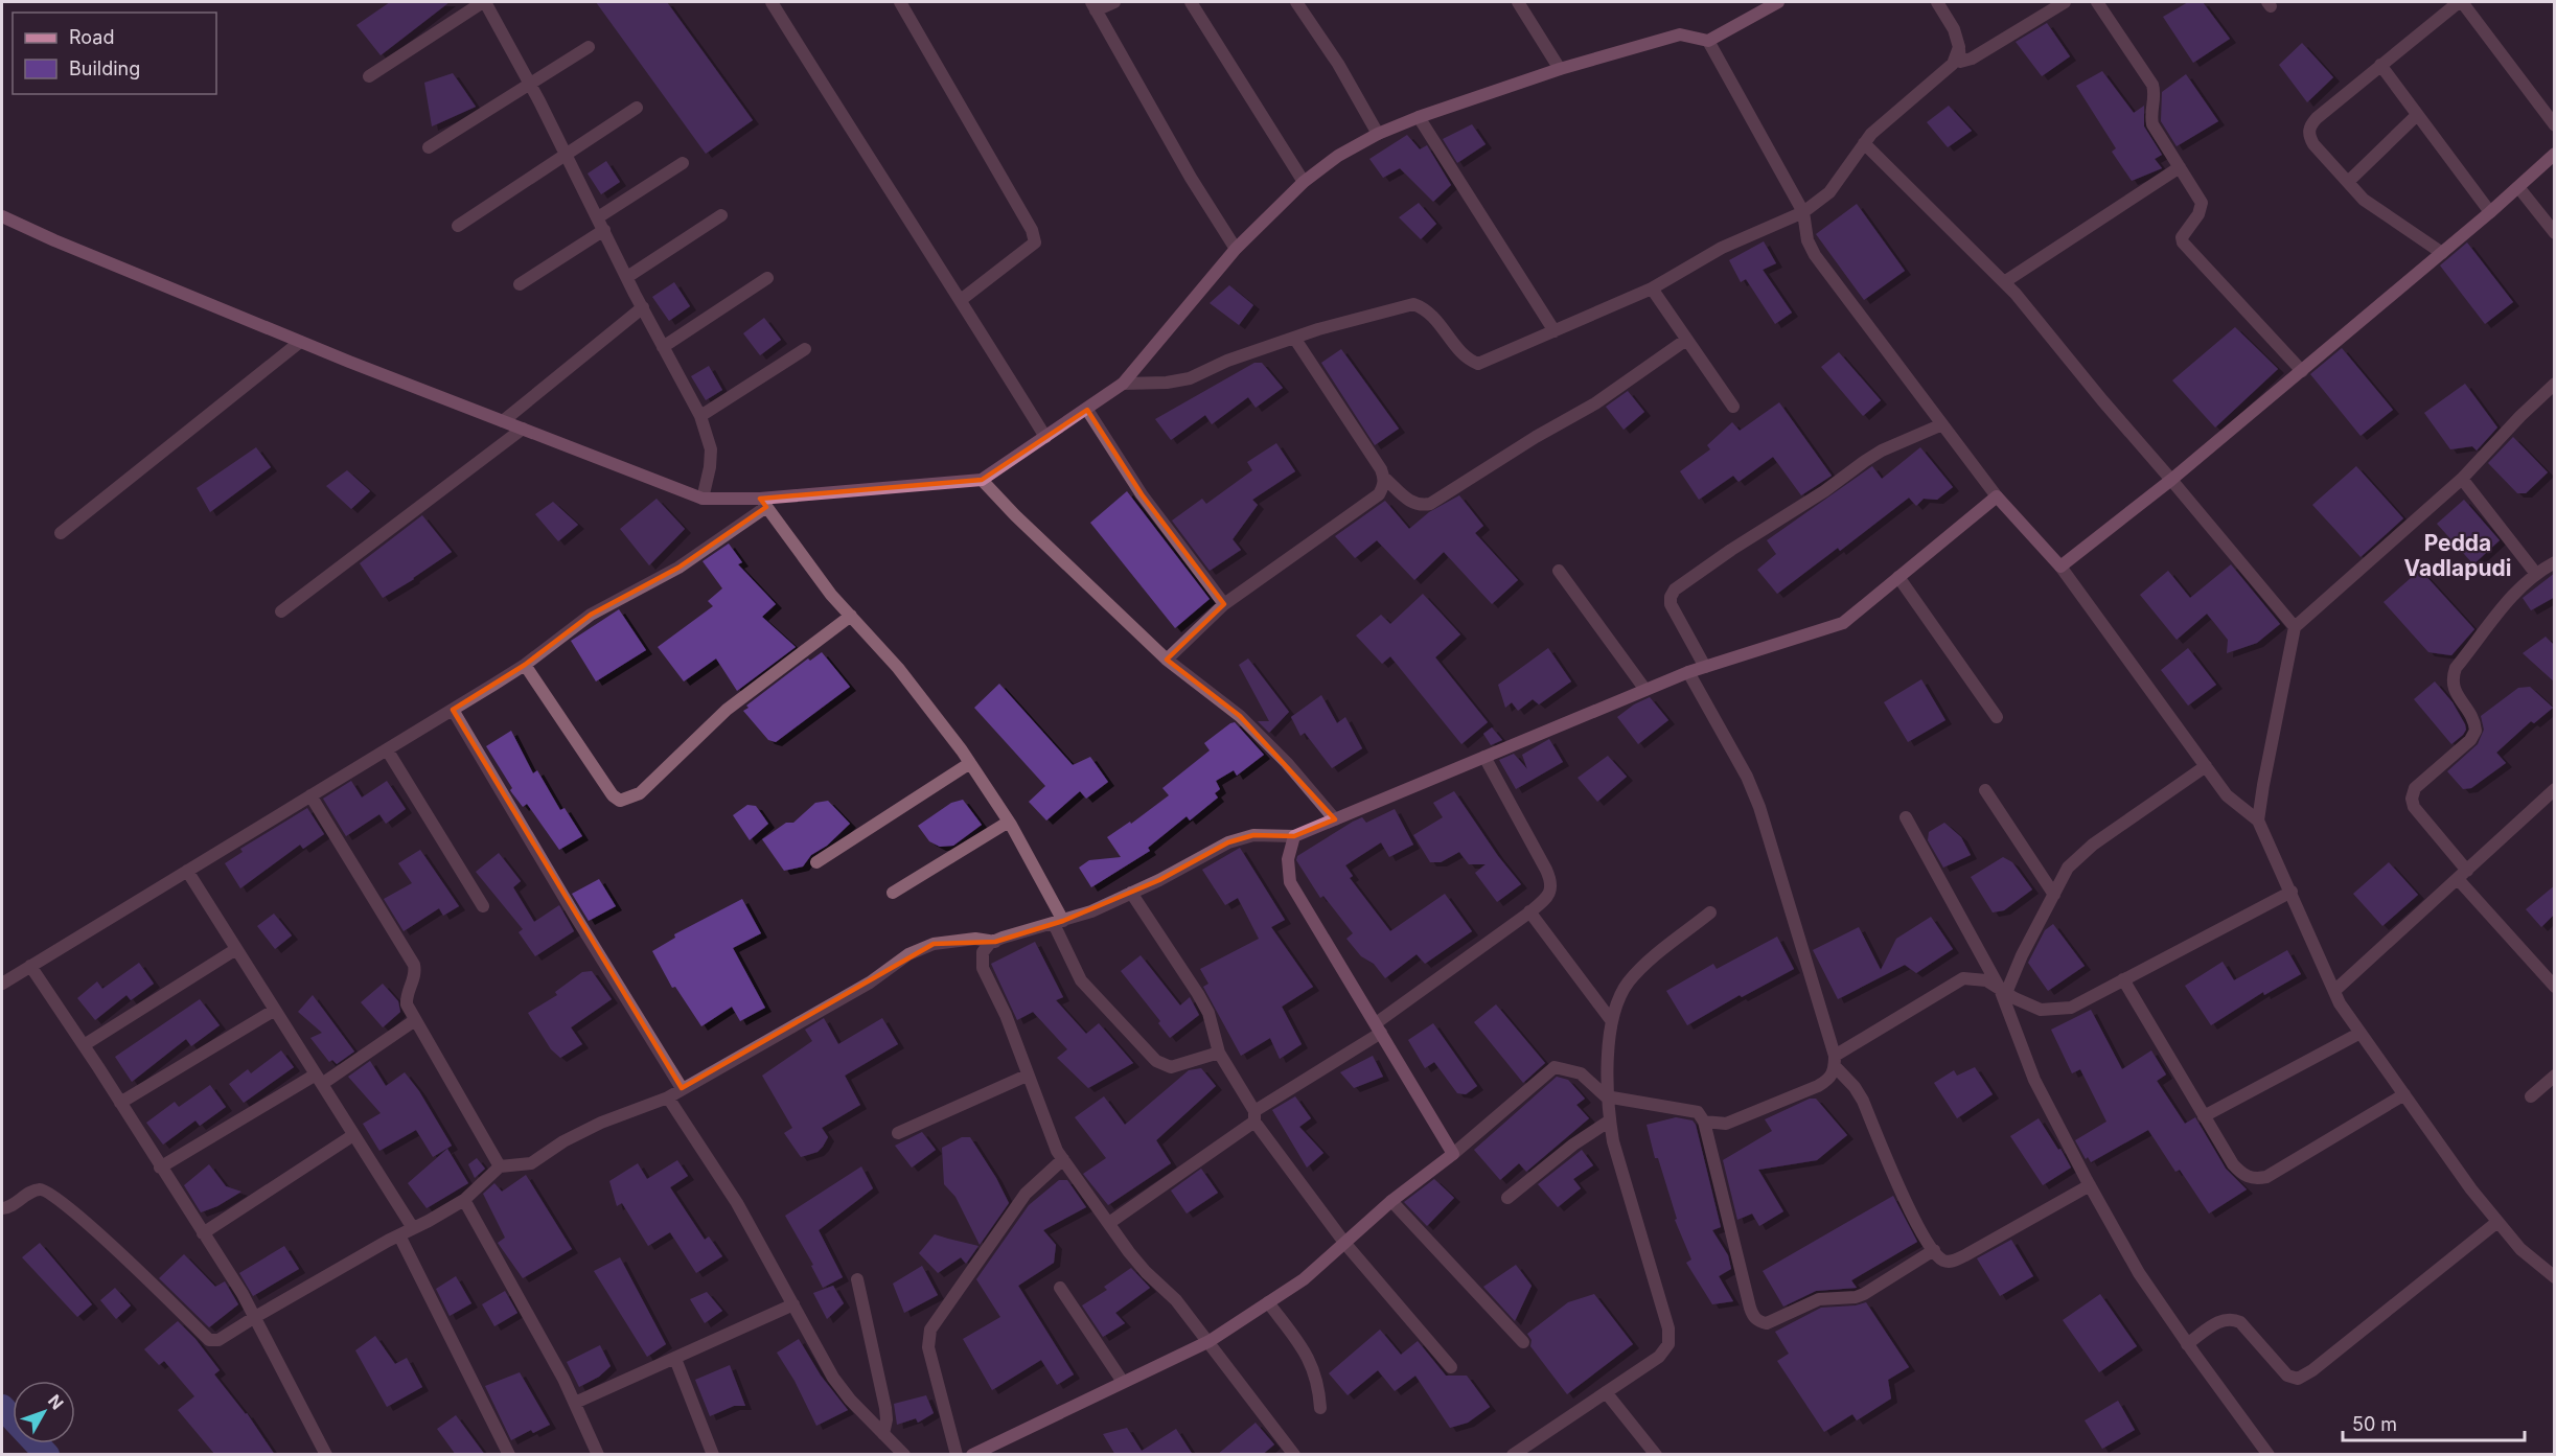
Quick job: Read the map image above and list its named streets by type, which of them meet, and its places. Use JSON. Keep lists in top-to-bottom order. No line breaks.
{"districts":["Pedda Vadlapudi"],"legend":["Road","Building"],"scale_bar":"50 m","north":"top right"}
